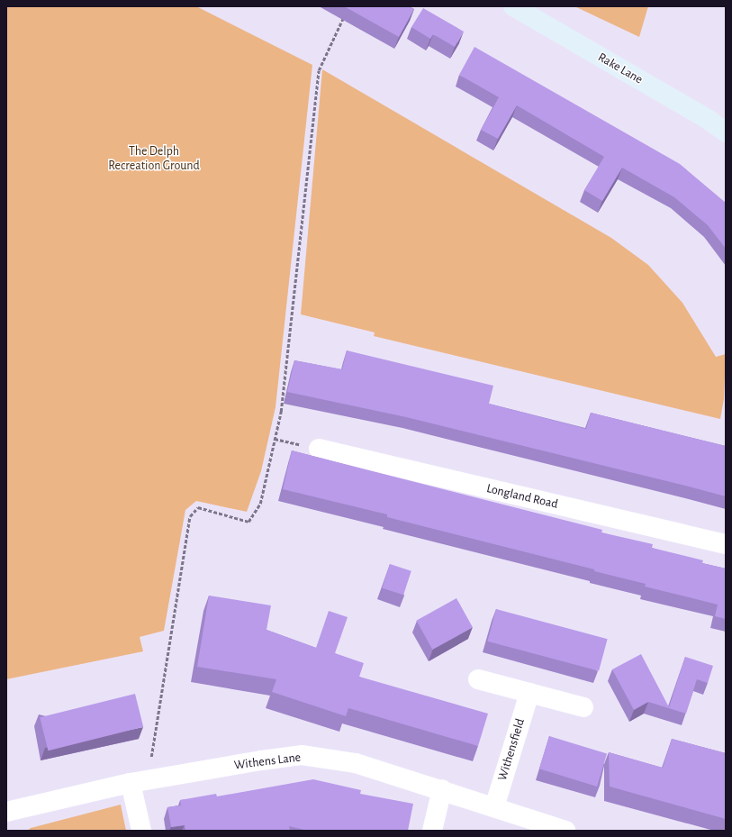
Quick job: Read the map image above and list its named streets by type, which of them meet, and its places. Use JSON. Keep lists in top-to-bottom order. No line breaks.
{"streets":{"main road":["Rake Lane"],"street":["Longland Road","Withensfield","Withens Lane"]},"crossings":[["Withensfield","Withens Lane"]],"parks":["The Delph Recreation Ground"]}
